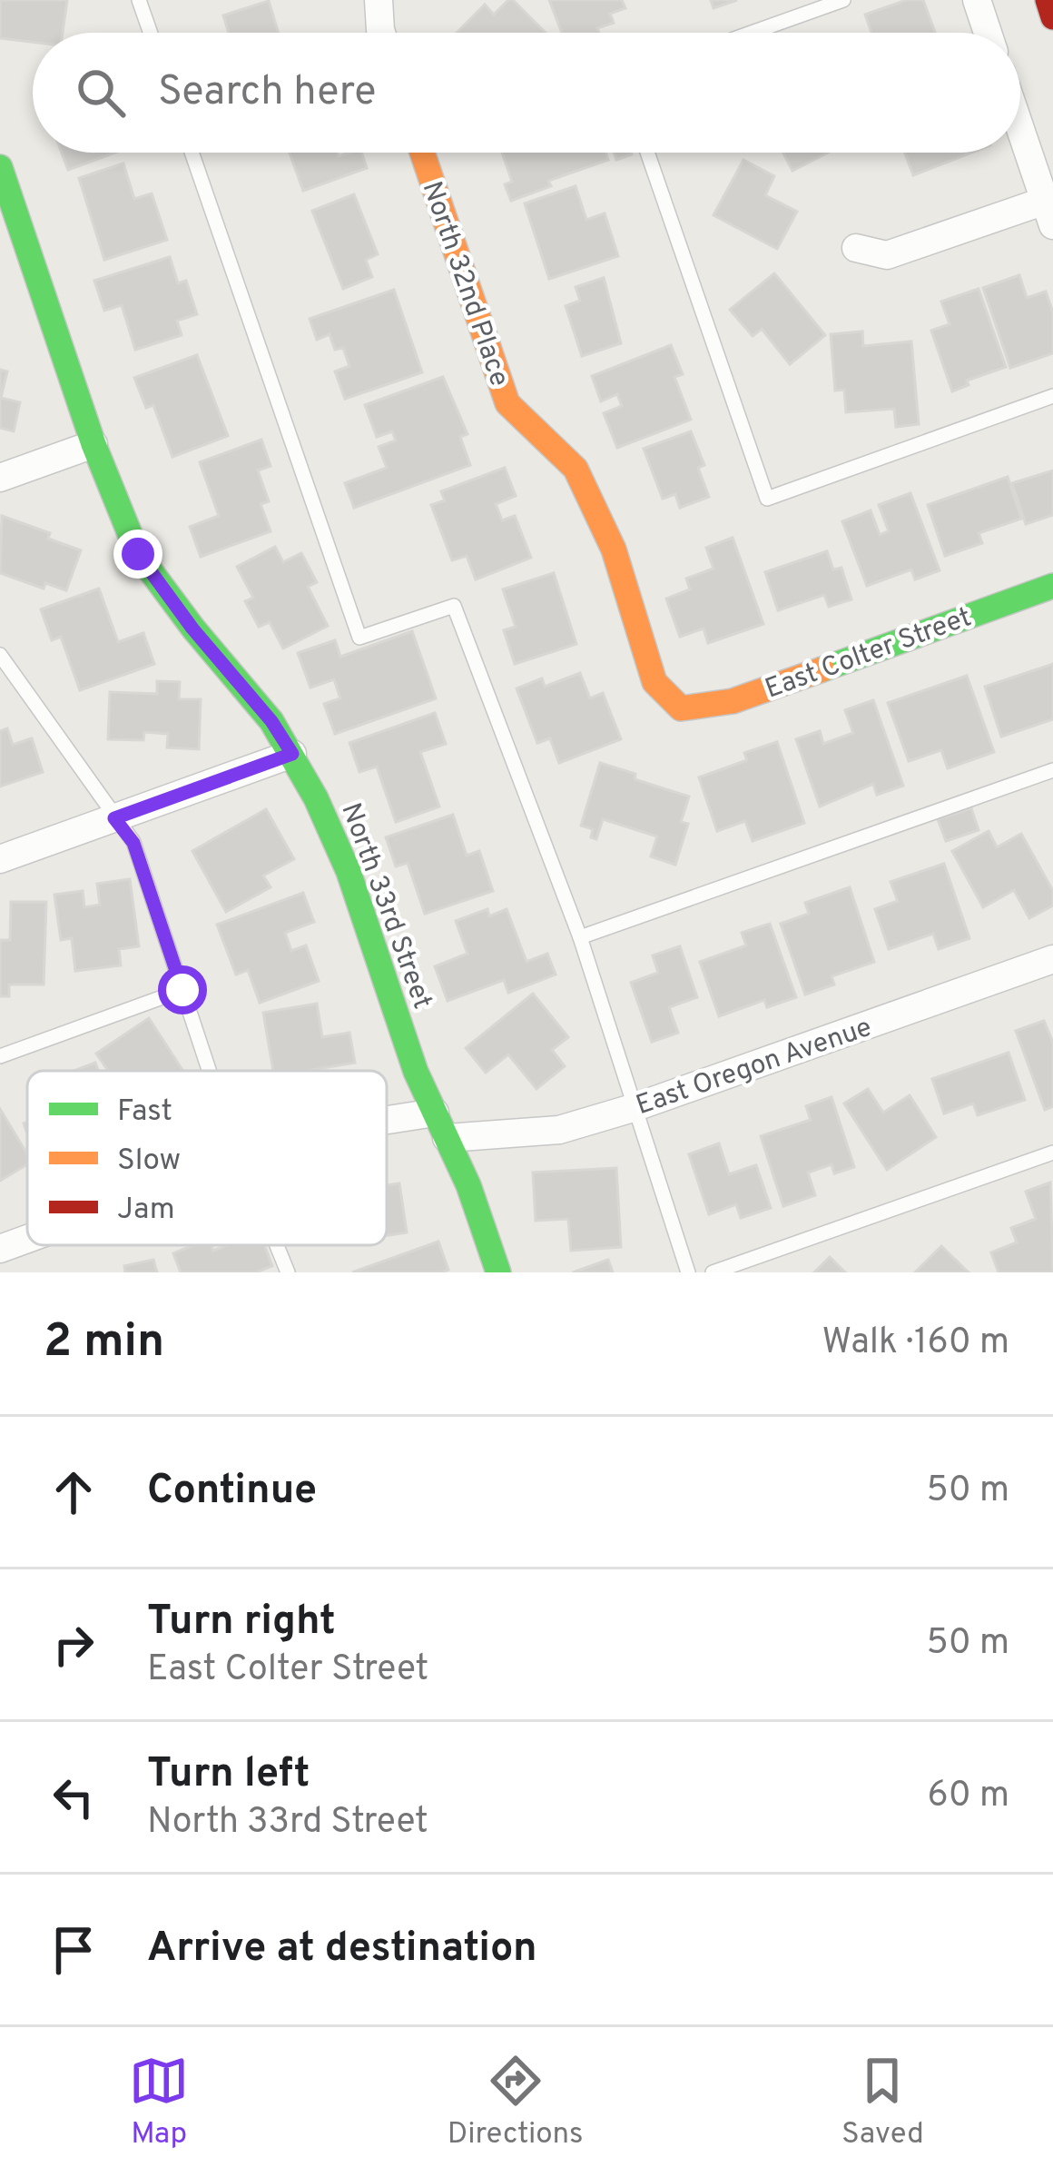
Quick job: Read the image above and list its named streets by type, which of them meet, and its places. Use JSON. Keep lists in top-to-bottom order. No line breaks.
{"streets":{"street":["North 32nd Place","East Colter Street","North 33rd Street","East Oregon Avenue"]},"crossings":[["North 32nd Place","East Colter Street"],["North 33rd Street","East Oregon Avenue"]],"legend":["Fast","Slow","Jam"],"page":{"search":"Search here","heading":["2 min","Walk · 160 m"],"list":[["Continue","50 m"],["Turn right","East Colter Street","50 m"],["Turn left","North 33rd Street","60 m"],"Arrive at destination"],"nav":["Map","Directions","Saved"]}}
